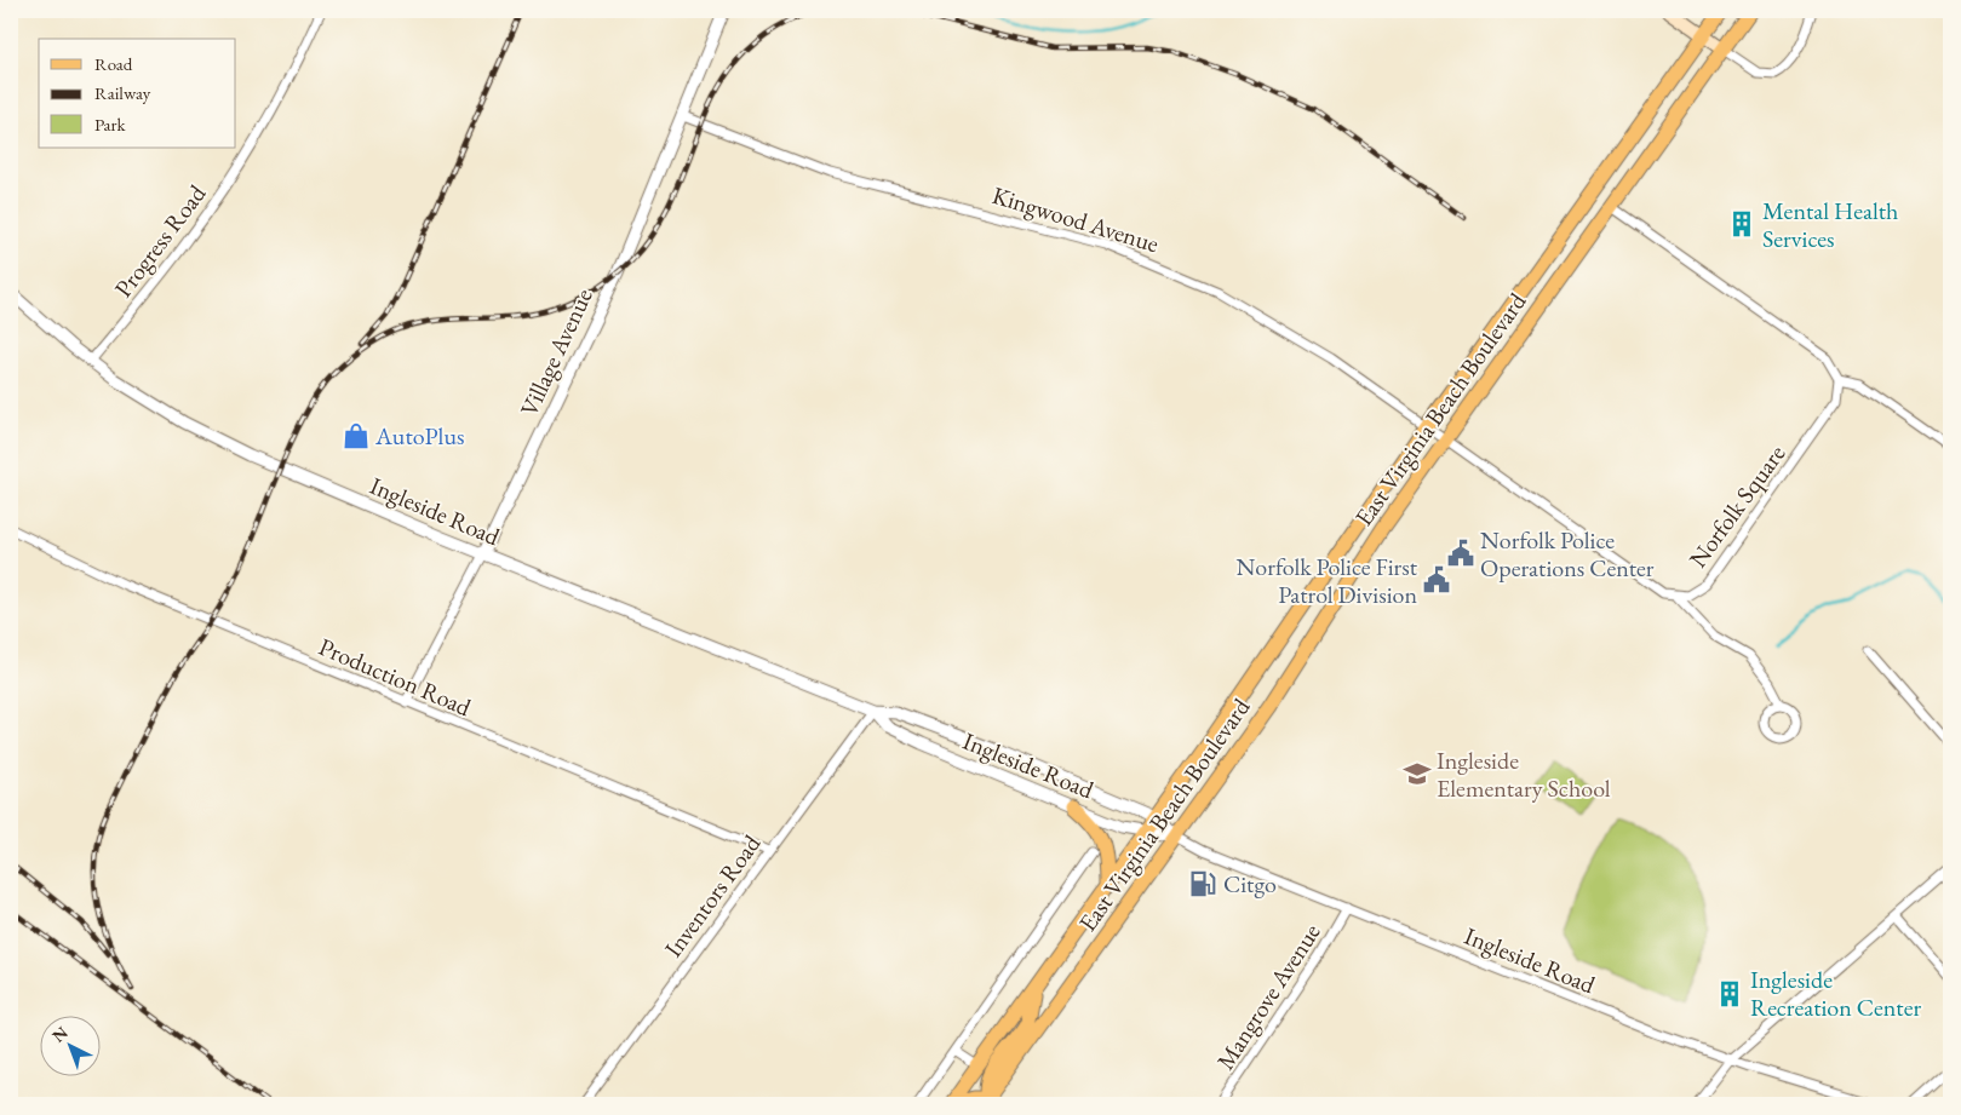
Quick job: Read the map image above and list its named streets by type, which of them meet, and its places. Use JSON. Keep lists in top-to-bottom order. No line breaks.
{"streets":{"main road":["East Virginia Beach Boulevard"],"street":["Kingwood Avenue","Progress Road","Village Avenue","Norfolk Square","Ingleside Road","Production Road","Inventors Road","Mangrove Avenue"]},"crossings":[["Kingwood Avenue","Village Avenue"],["Kingwood Avenue","East Virginia Beach Boulevard"],["Progress Road","Ingleside Road"],["Village Avenue","Ingleside Road"],["Village Avenue","Production Road"],["East Virginia Beach Boulevard","Ingleside Road"],["Ingleside Road","Inventors Road"],["Ingleside Road","Mangrove Avenue"],["Production Road","Inventors Road"]],"places":{"building":["Mental Health Services","Ingleside Recreation Center"],"shop":["AutoPlus"],"public building":["Norfolk Police Operations Center","Norfolk Police First Patrol Division"],"school or university":["Ingleside Elementary School"],"fuel station":["Citgo"]},"legend":["Road","Railway","Park"],"north":"top left"}
